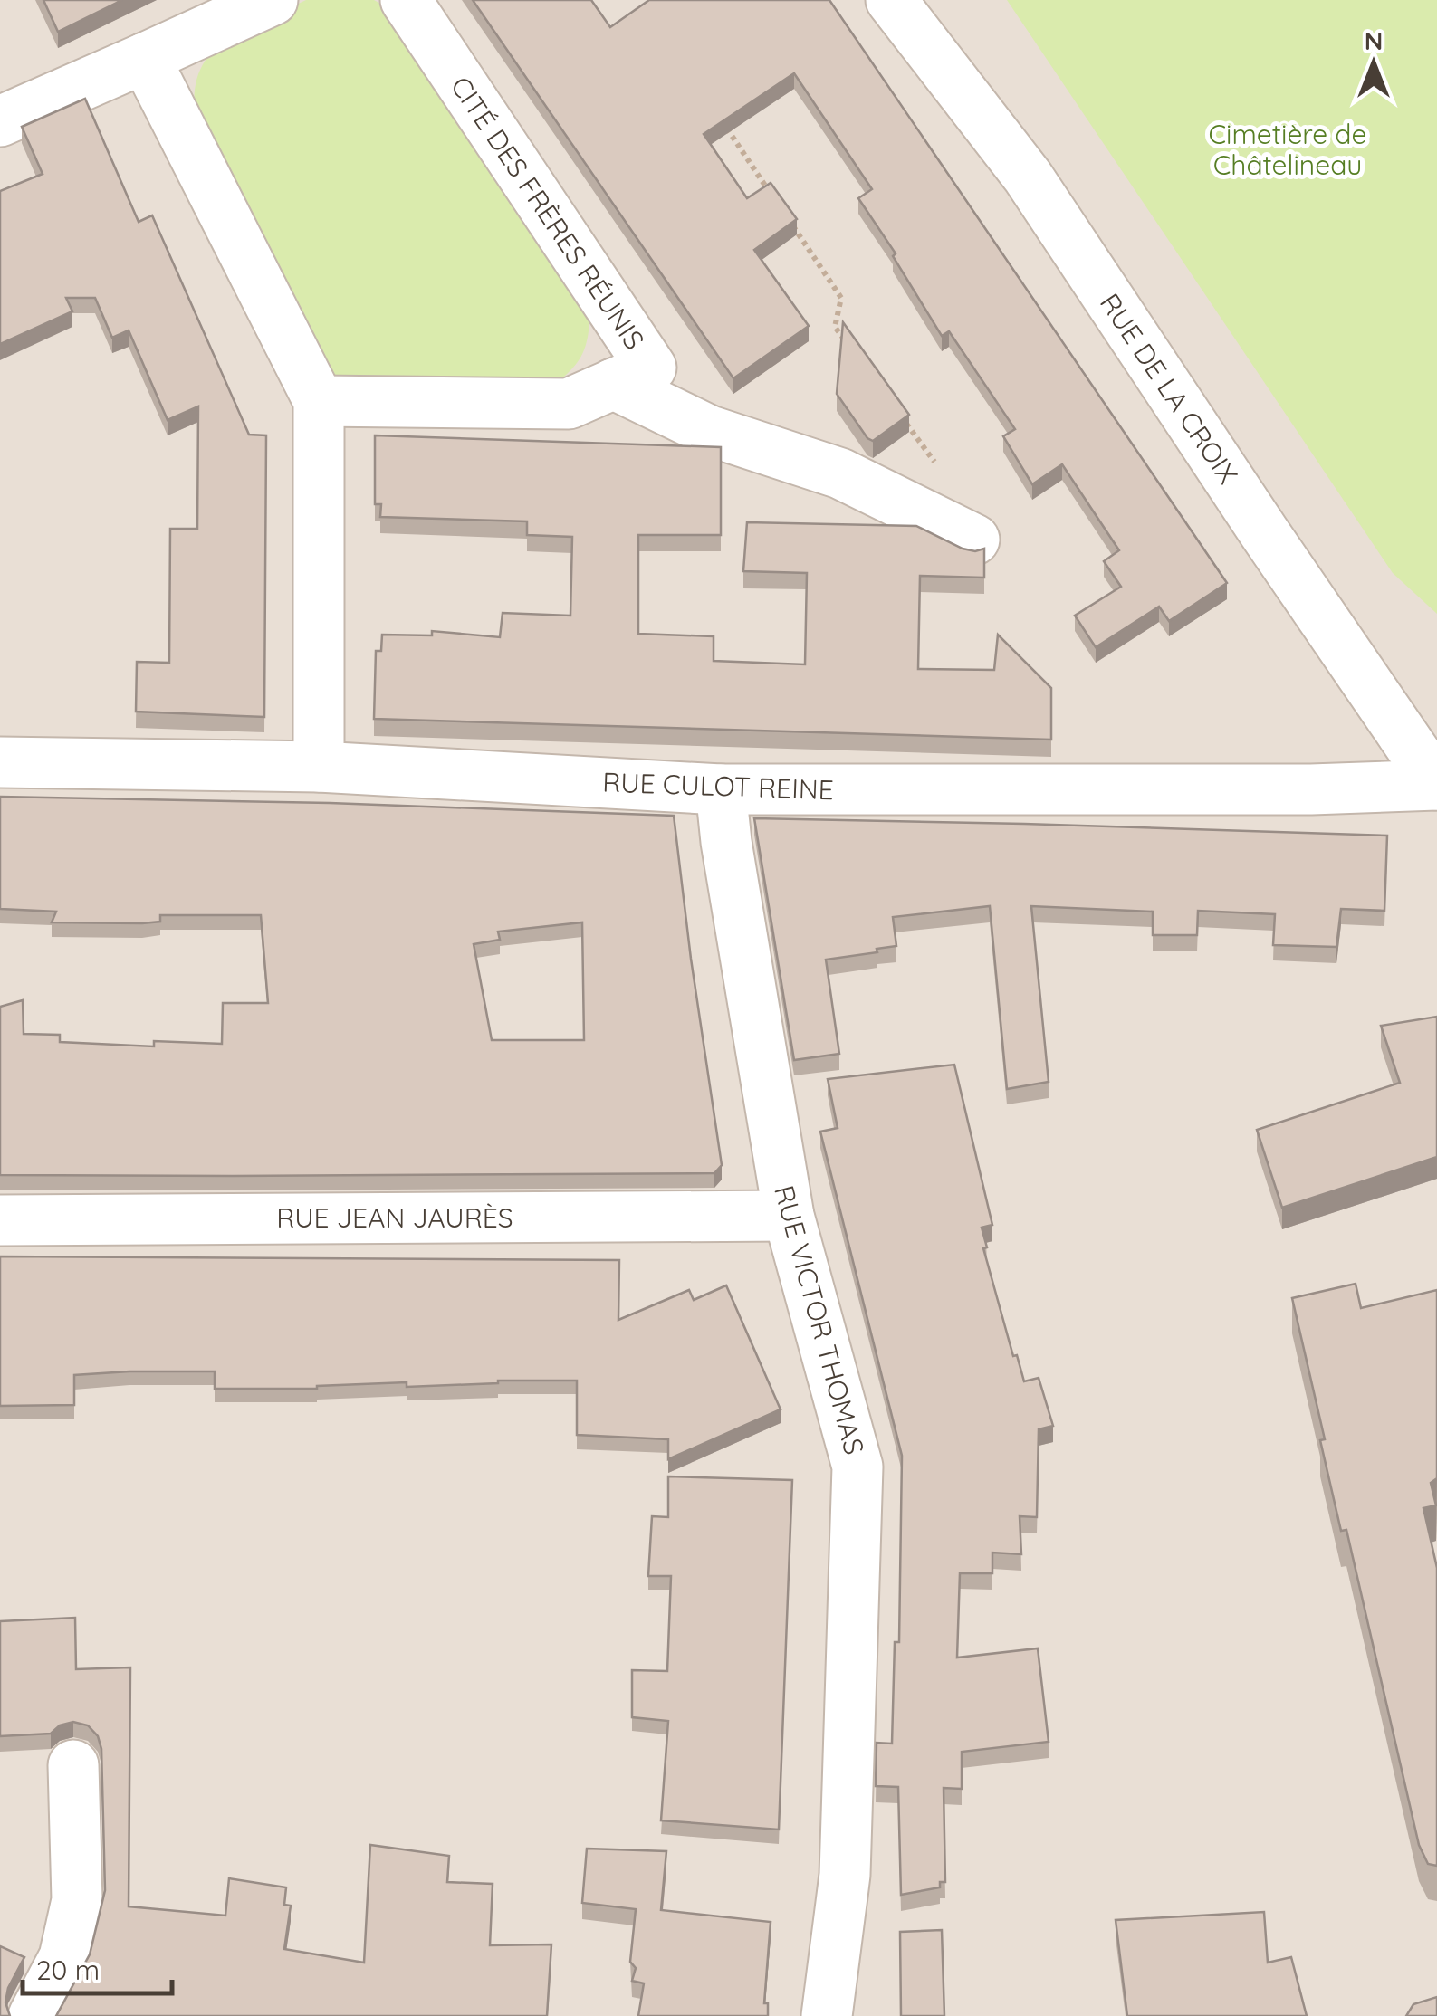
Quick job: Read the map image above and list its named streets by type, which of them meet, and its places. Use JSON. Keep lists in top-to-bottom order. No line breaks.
{"streets":{"street":["CITÉ DES FRÈRES RÉUNIS","RUE DE LA CROIX","RUE CULOT REINE","RUE JEAN JAURÈS","RUE VICTOR THOMAS"]},"crossings":[["RUE DE LA CROIX","RUE CULOT REINE"],["RUE CULOT REINE","RUE VICTOR THOMAS"],["RUE JEAN JAURÈS","RUE VICTOR THOMAS"]],"parks":["Cimetière de Châtelineau"],"scale_bar":"20 m","north":"top"}
